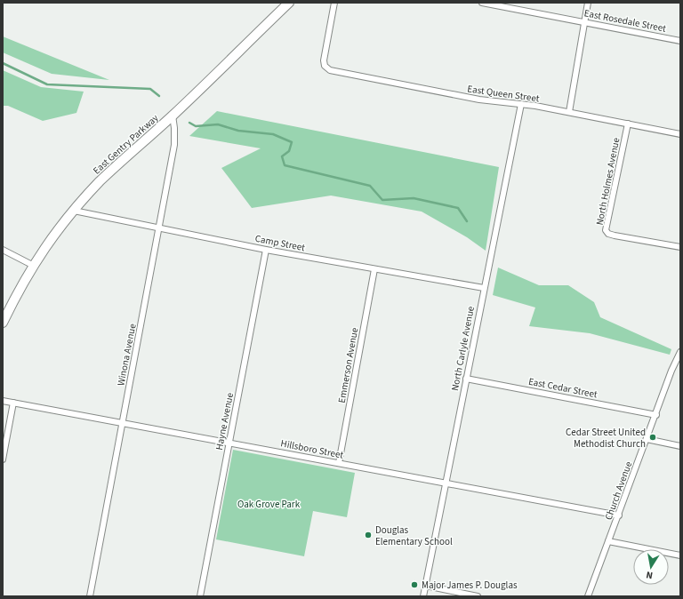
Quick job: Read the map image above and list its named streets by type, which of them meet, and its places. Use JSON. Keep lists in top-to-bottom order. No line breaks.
{"streets":{"main road":["East Gentry Parkway"],"street":["East Rosedale Street","East Queen Street","North Holmes Avenue","Camp Street","North Carlyle Avenue","Winona Avenue","Emmerson Avenue","East Cedar Street","Hayne Avenue","Hillsboro Street","Church Avenue"]},"crossings":[["East Queen Street","North Holmes Avenue"],["East Queen Street","North Carlyle Avenue"],["East Gentry Parkway","Camp Street"],["East Gentry Parkway","Winona Avenue"],["Camp Street","North Carlyle Avenue"],["Camp Street","Winona Avenue"],["Camp Street","Emmerson Avenue"],["Camp Street","Hayne Avenue"],["North Carlyle Avenue","East Cedar Street"],["North Carlyle Avenue","Hillsboro Street"],["Winona Avenue","Hillsboro Street"],["Emmerson Avenue","Hillsboro Street"],["East Cedar Street","Church Avenue"],["Hayne Avenue","Hillsboro Street"],["Hillsboro Street","Church Avenue"]],"parks":["Oak Grove Park"],"places":["Cedar Street United Methodist Church","Douglas Elementary School","Major James P. Douglas"],"north":"bottom"}
